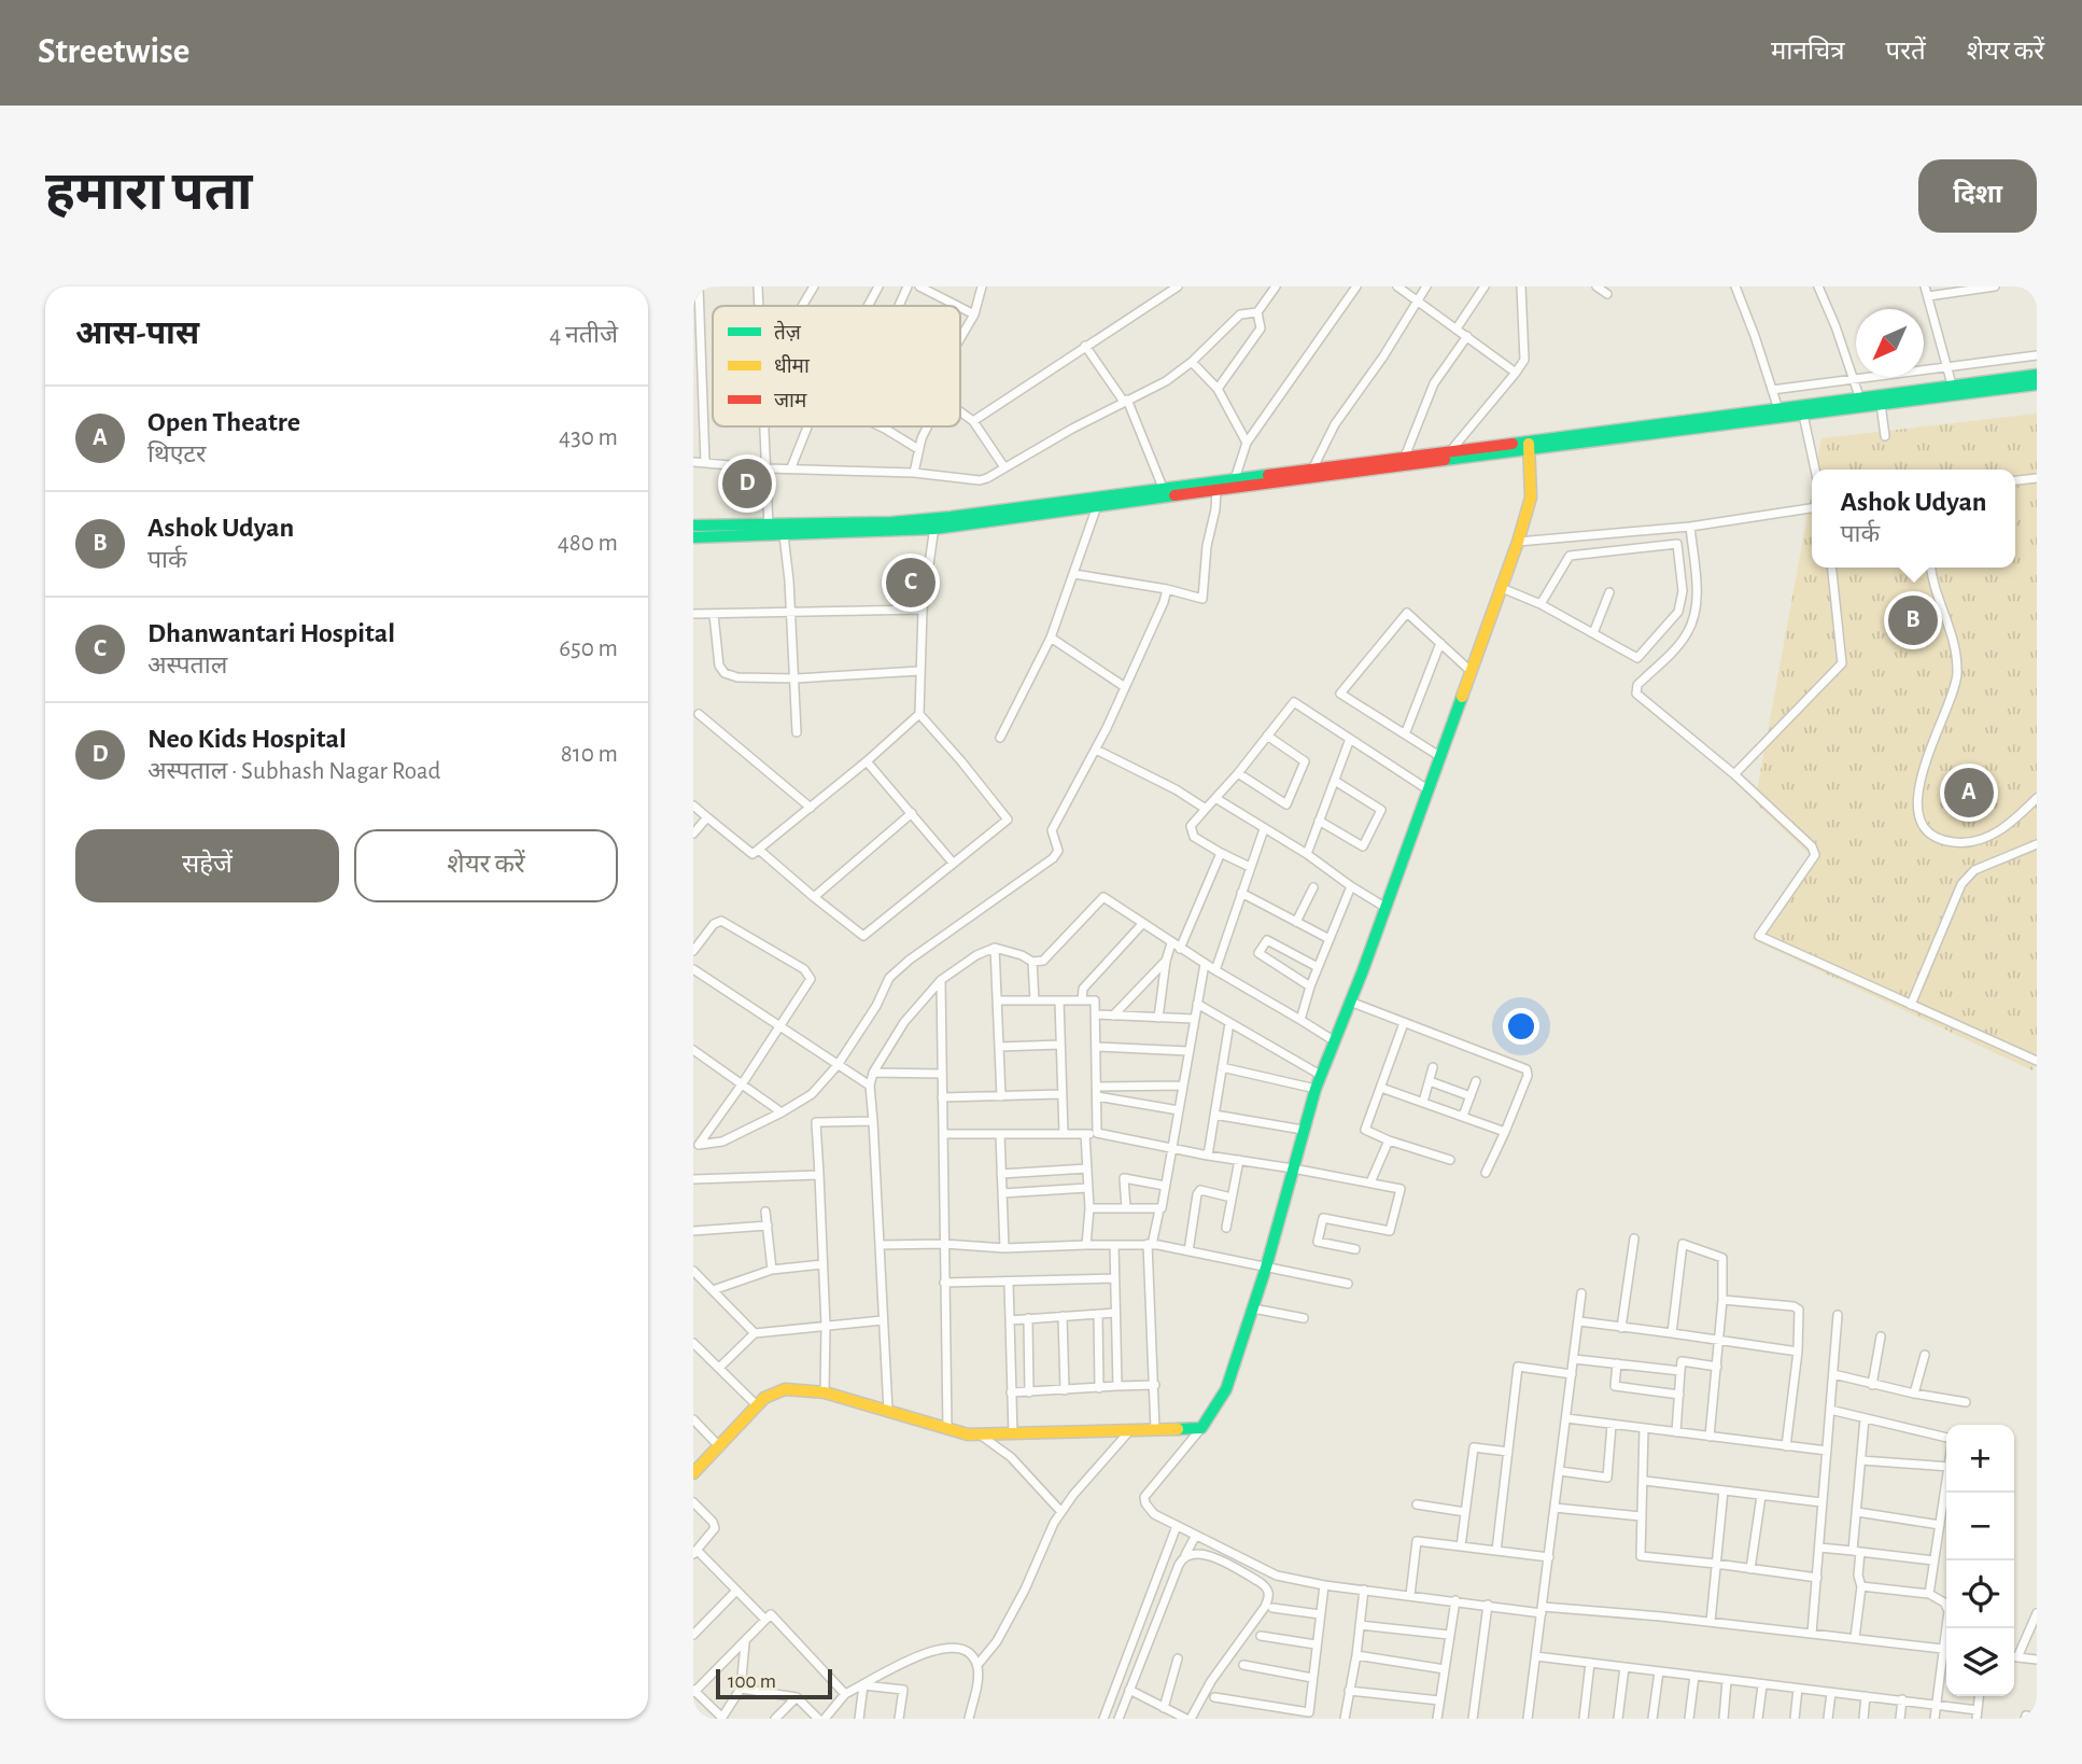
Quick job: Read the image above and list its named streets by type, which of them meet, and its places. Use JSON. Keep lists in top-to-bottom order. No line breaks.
{"legend":["तेज़","धीमा","जाम"],"scale_bar":"100 m","north":"bottom left","page":{"header":"Streetwise","nav":["मानचित्र","परतें","शेयर करें"],"buttons":["दिशा",["सहेजें","शेयर करें"]],"title":"हमारा पता","heading":["आस-पास","4 नतीजे"],"list":[{"mark":"A","name":"Open Theatre","note":"थिएटर","value":"430 m"},{"mark":"B","name":"Ashok Udyan","note":"पार्क","value":"480 m"},{"mark":"C","name":"Dhanwantari Hospital","note":"अस्पताल","value":"650 m"},{"mark":"D","name":"Neo Kids Hospital","note":"अस्पताल · Subhash Nagar Road","value":"810 m"}],"pins":["D","C","B","A"],"popup":["Ashok Udyan","पार्क"],"map_buttons":["+","−"],"scale":"100 m"}}
